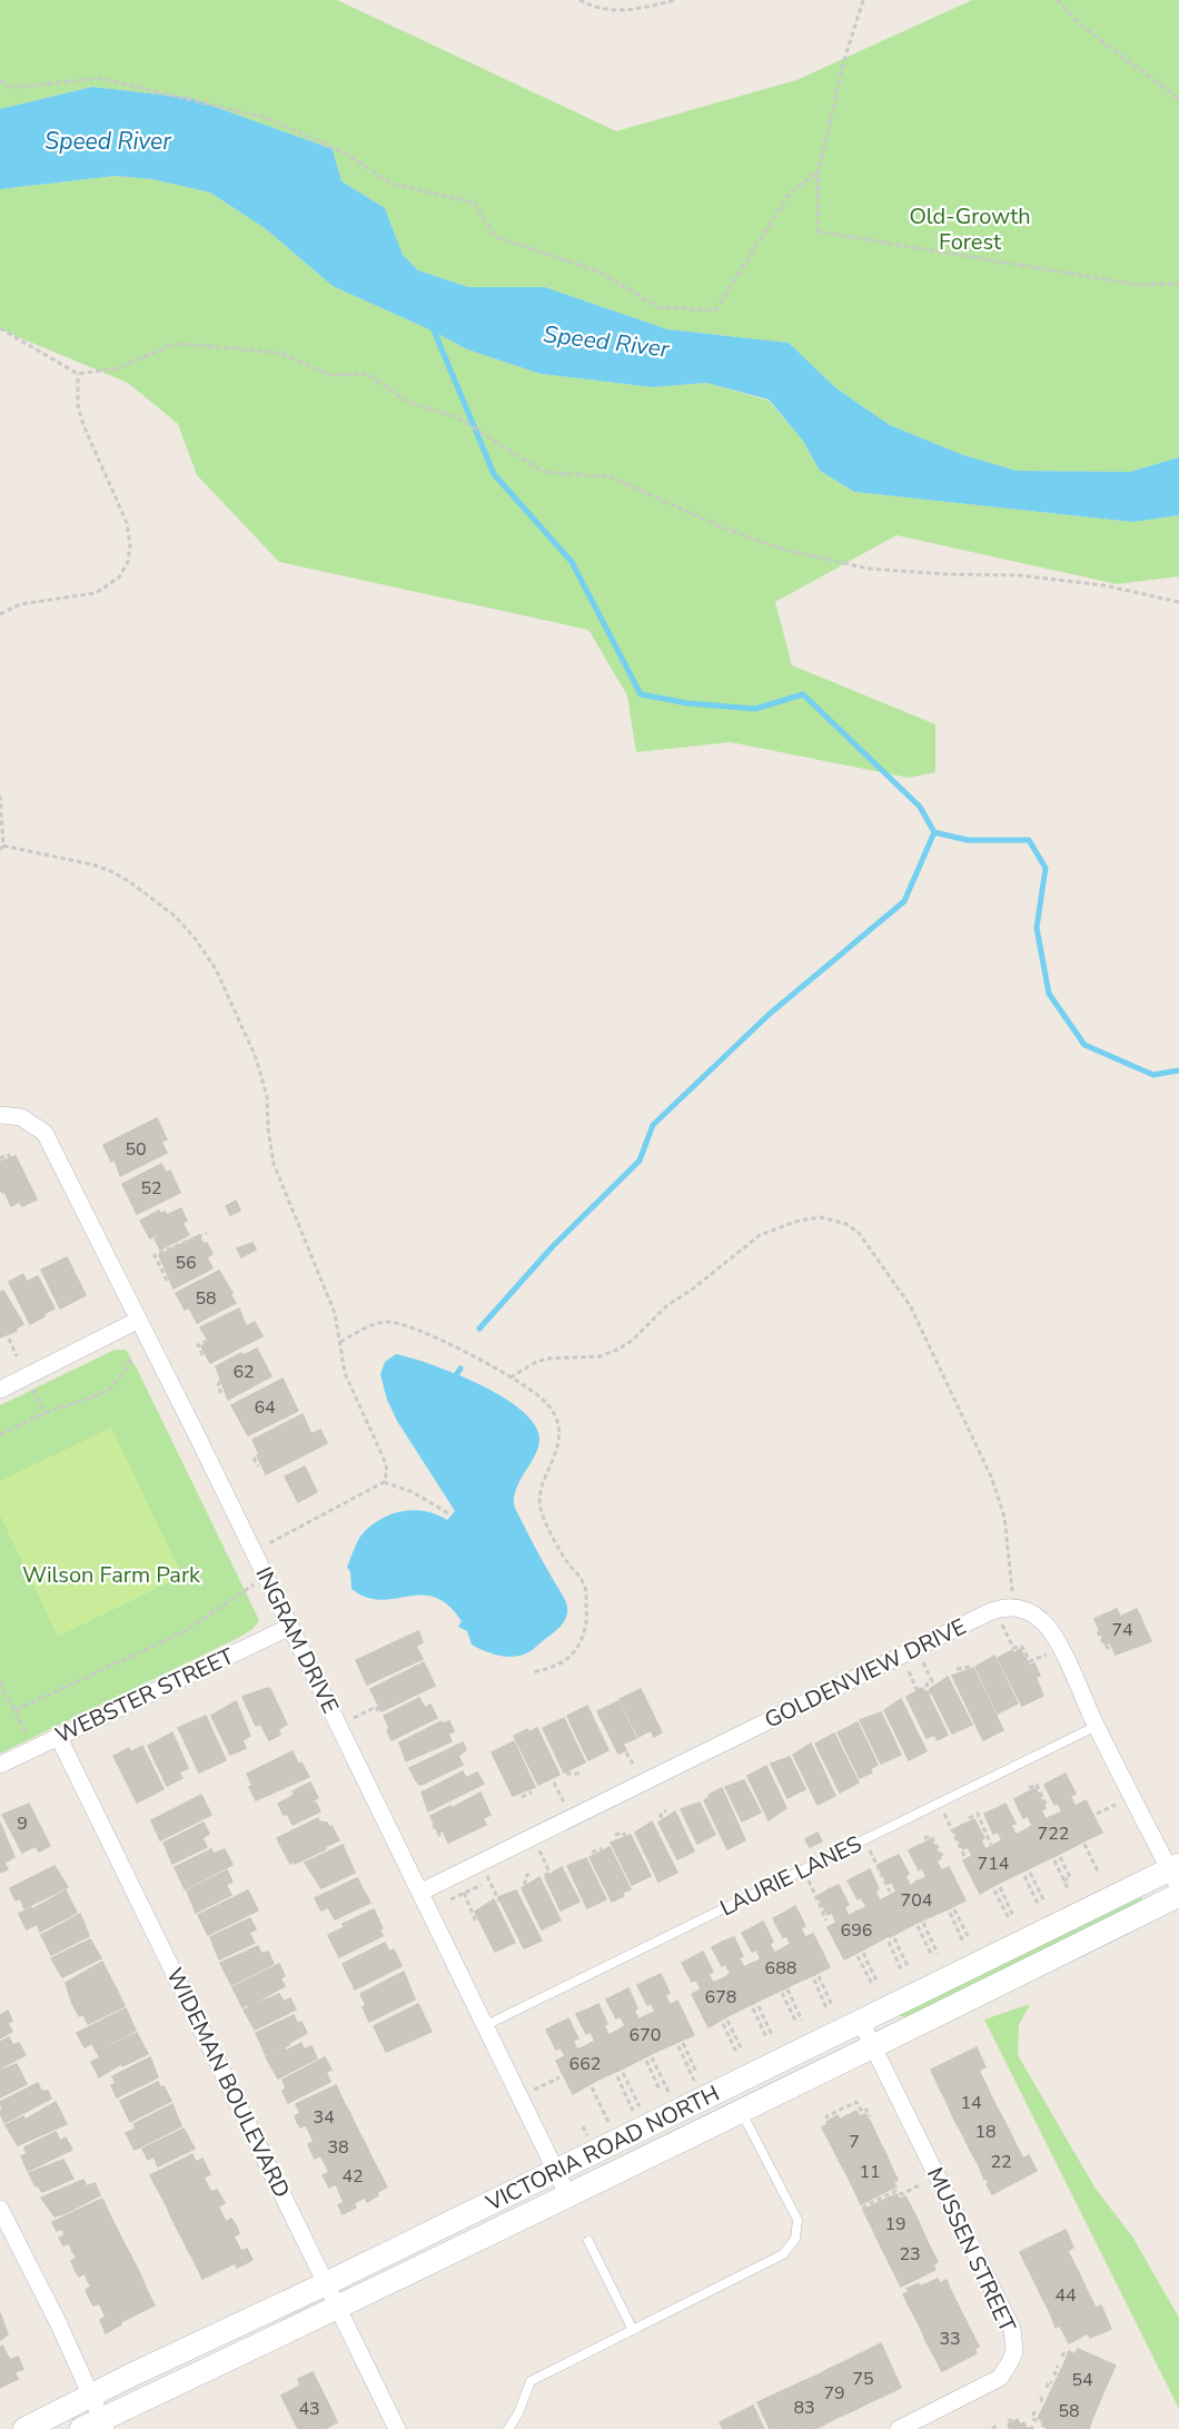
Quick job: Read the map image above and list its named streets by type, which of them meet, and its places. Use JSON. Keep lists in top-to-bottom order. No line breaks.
{"streets":{"main road":["VICTORIA ROAD NORTH"],"street":["INGRAM DRIVE","GOLDENVIEW DRIVE","WEBSTER STREET","WIDEMAN BOULEVARD","MUSSEN STREET"],"lane":["LAURIE LANES"]},"crossings":[["INGRAM DRIVE","GOLDENVIEW DRIVE"],["INGRAM DRIVE","WEBSTER STREET"],["INGRAM DRIVE","LAURIE LANES"],["INGRAM DRIVE","VICTORIA ROAD NORTH"],["WEBSTER STREET","WIDEMAN BOULEVARD"],["WIDEMAN BOULEVARD","VICTORIA ROAD NORTH"],["VICTORIA ROAD NORTH","MUSSEN STREET"]],"water":["Speed River"],"parks":["Old-Growth Forest","Wilson Farm Park"],"house_numbers":["50","52","56","58","62","64","74","9","722","714","704","696","688","678","670","662","14","34","18","7","38","22","11","42","19","23","44","33","75","54","79","83","43","58"]}
